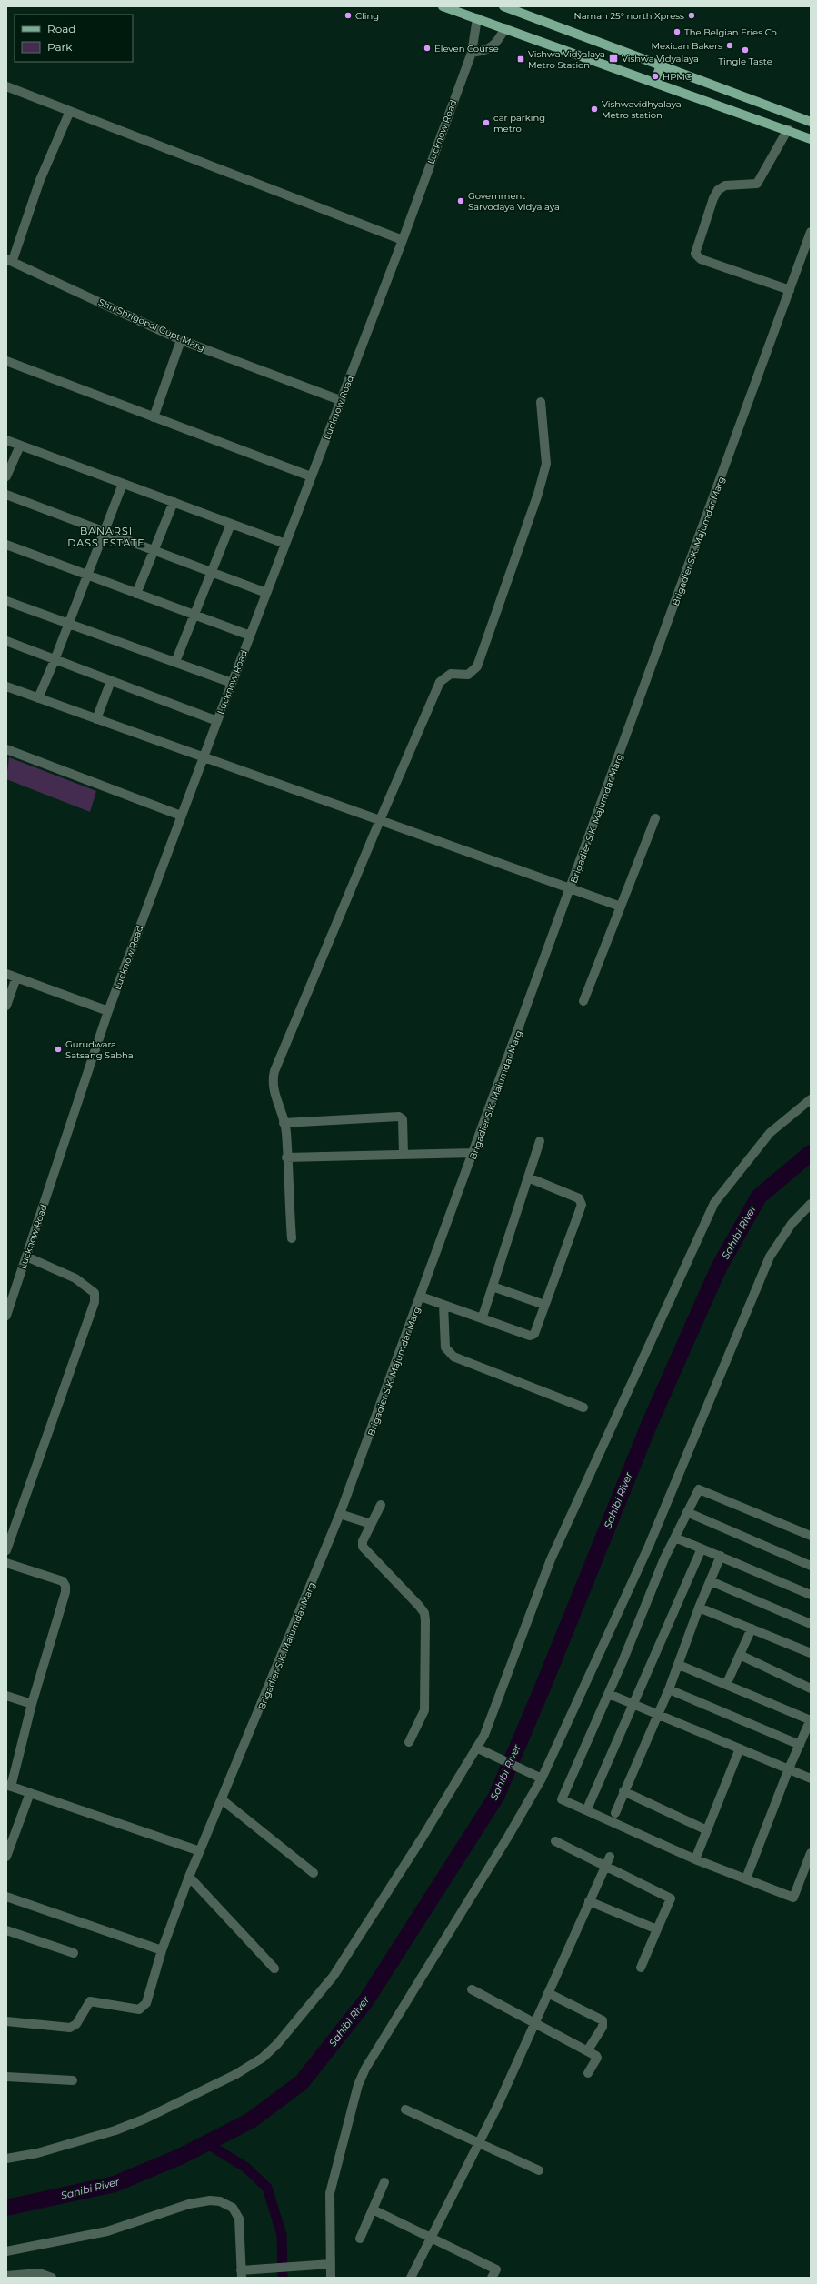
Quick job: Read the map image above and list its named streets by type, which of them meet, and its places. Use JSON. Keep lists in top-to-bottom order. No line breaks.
{"streets":{"street":["Lucknow Road","Shri Shrigopal Gupt Marg","Brigadier S.K. Majumdar Marg"]},"crossings":[["Lucknow Road","Shri Shrigopal Gupt Marg"]],"districts":["BANARSI DASS ESTATE"],"water":["Sahibi River"],"places":{"other":["Cling","Namah 25° north Xpress","The Belgian Fries Co","Mexican Bakers","Eleven Course","Tingle Taste","HPMC","Vishwavidhyalaya Metro station","car parking metro","Government Sarvodaya Vidyalaya","Gurudwara Satsang Sabha"],"transit":["Vishwa Vidyalaya","Vishwa Vidyalaya Metro Station"]},"legend":["Road","Park"]}
